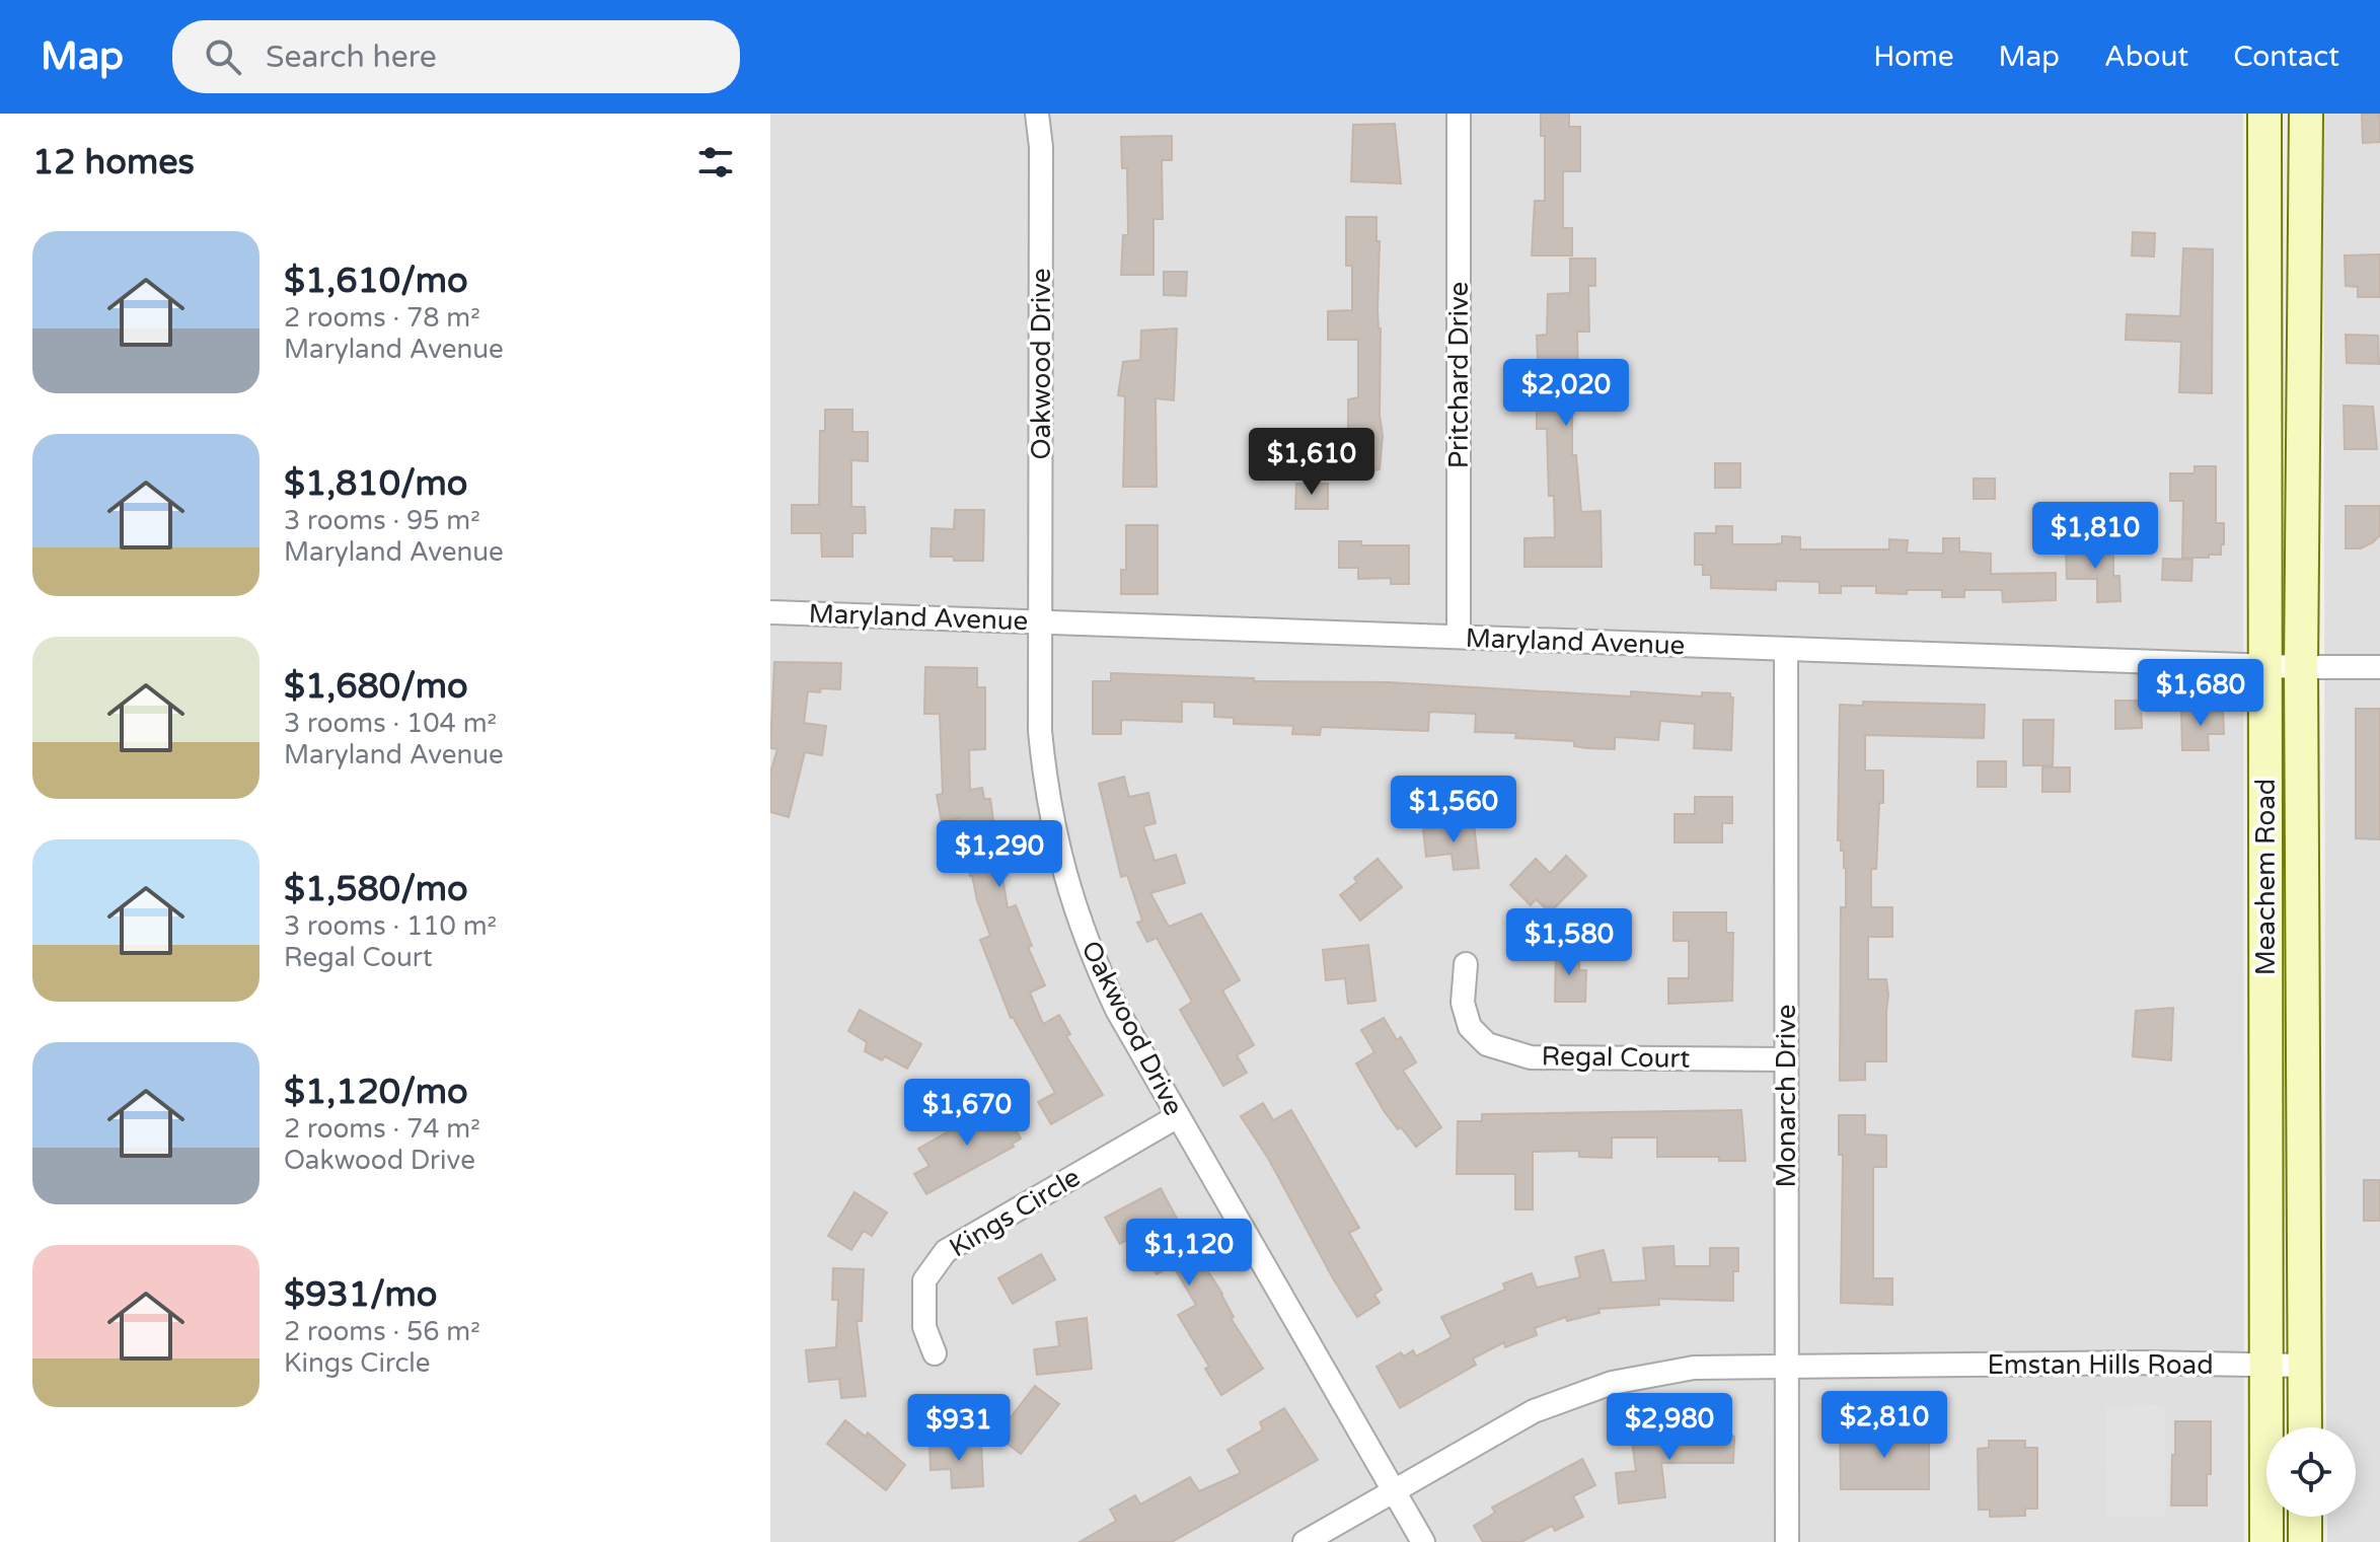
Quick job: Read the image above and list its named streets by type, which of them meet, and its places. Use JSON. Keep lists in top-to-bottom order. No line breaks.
{"streets":{"street":["Oakwood Drive","Pritchard Drive","Maryland Avenue","Meachem Road","Regal Court","Monarch Drive","Kings Circle","Emstan Hills Road"]},"crossings":[["Oakwood Drive","Maryland Avenue"],["Oakwood Drive","Kings Circle"],["Oakwood Drive","Emstan Hills Road"],["Pritchard Drive","Maryland Avenue"],["Maryland Avenue","Meachem Road"],["Maryland Avenue","Monarch Drive"],["Meachem Road","Emstan Hills Road"],["Regal Court","Monarch Drive"],["Monarch Drive","Emstan Hills Road"]],"page":{"header":"Map","search":"Search here","nav":["Home","Map","About","Contact"],"heading":"12 homes","list":[{"name":"$1,610/mo","note":"2 rooms · 78 m² · Maryland Avenue"},{"name":"$1,810/mo","note":"3 rooms · 95 m² · Maryland Avenue"},{"name":"$1,680/mo","note":"3 rooms · 104 m² · Maryland Avenue"},{"name":"$1,580/mo","note":"3 rooms · 110 m² · Regal Court"},{"name":"$1,120/mo","note":"2 rooms · 74 m² · Oakwood Drive"},{"name":"$931/mo","note":"2 rooms · 56 m² · Kings Circle"}],"price":["$2,020","$1,610","$1,810","$1,680","$1,560","$1,290","$1,580","$1,670","$1,120","$2,810","$2,980","$931"]}}
